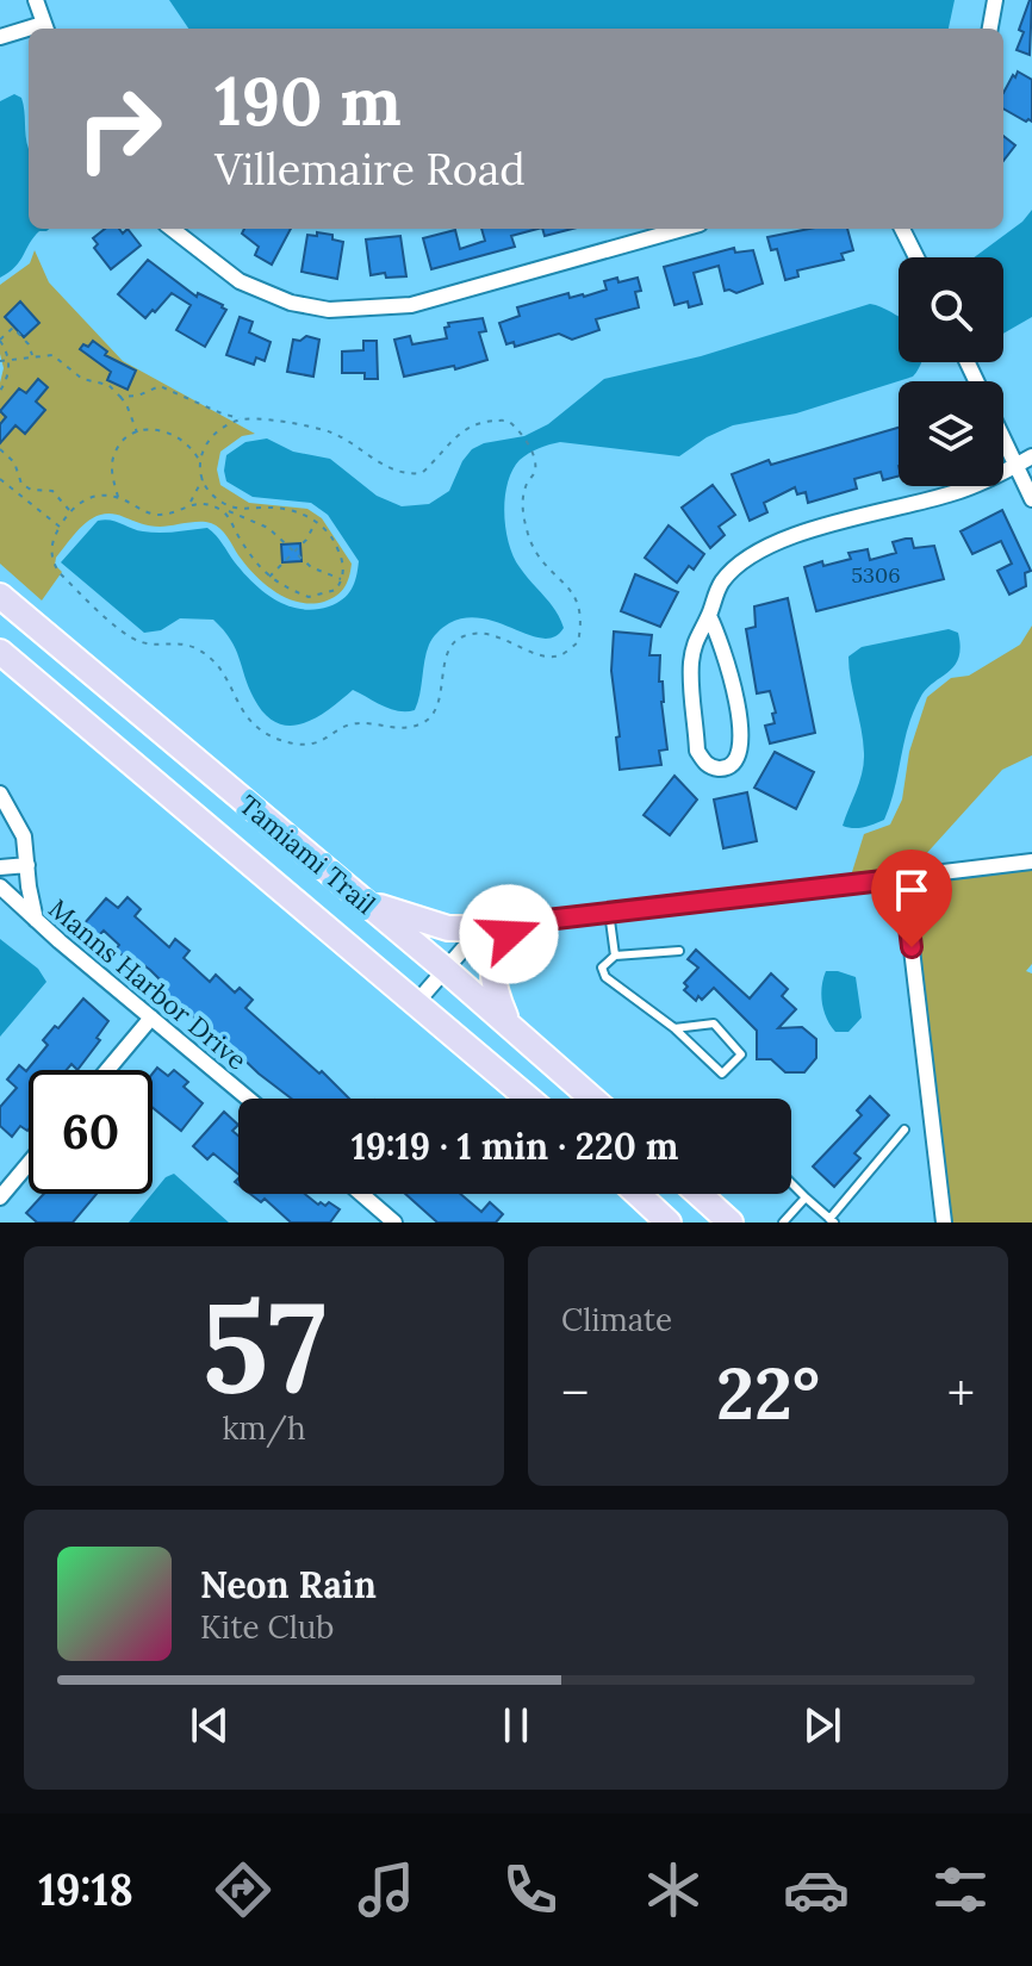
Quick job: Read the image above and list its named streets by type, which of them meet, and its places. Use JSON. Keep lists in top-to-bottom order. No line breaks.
{"streets":{"main road":["Tamiami Trail"],"street":["Manns Harbor Drive"]},"house_numbers":["5306"],"page":{"turn":["190 m","Villemaire Road"],"limit":"60","trip":"19:19 · 1 min · 220 m","tile":[["57","km/h"],"Climate"],"heat":["−","22°","+"],"song":["Neon Rain","Kite Club"],"tabs":"19:18"}}
